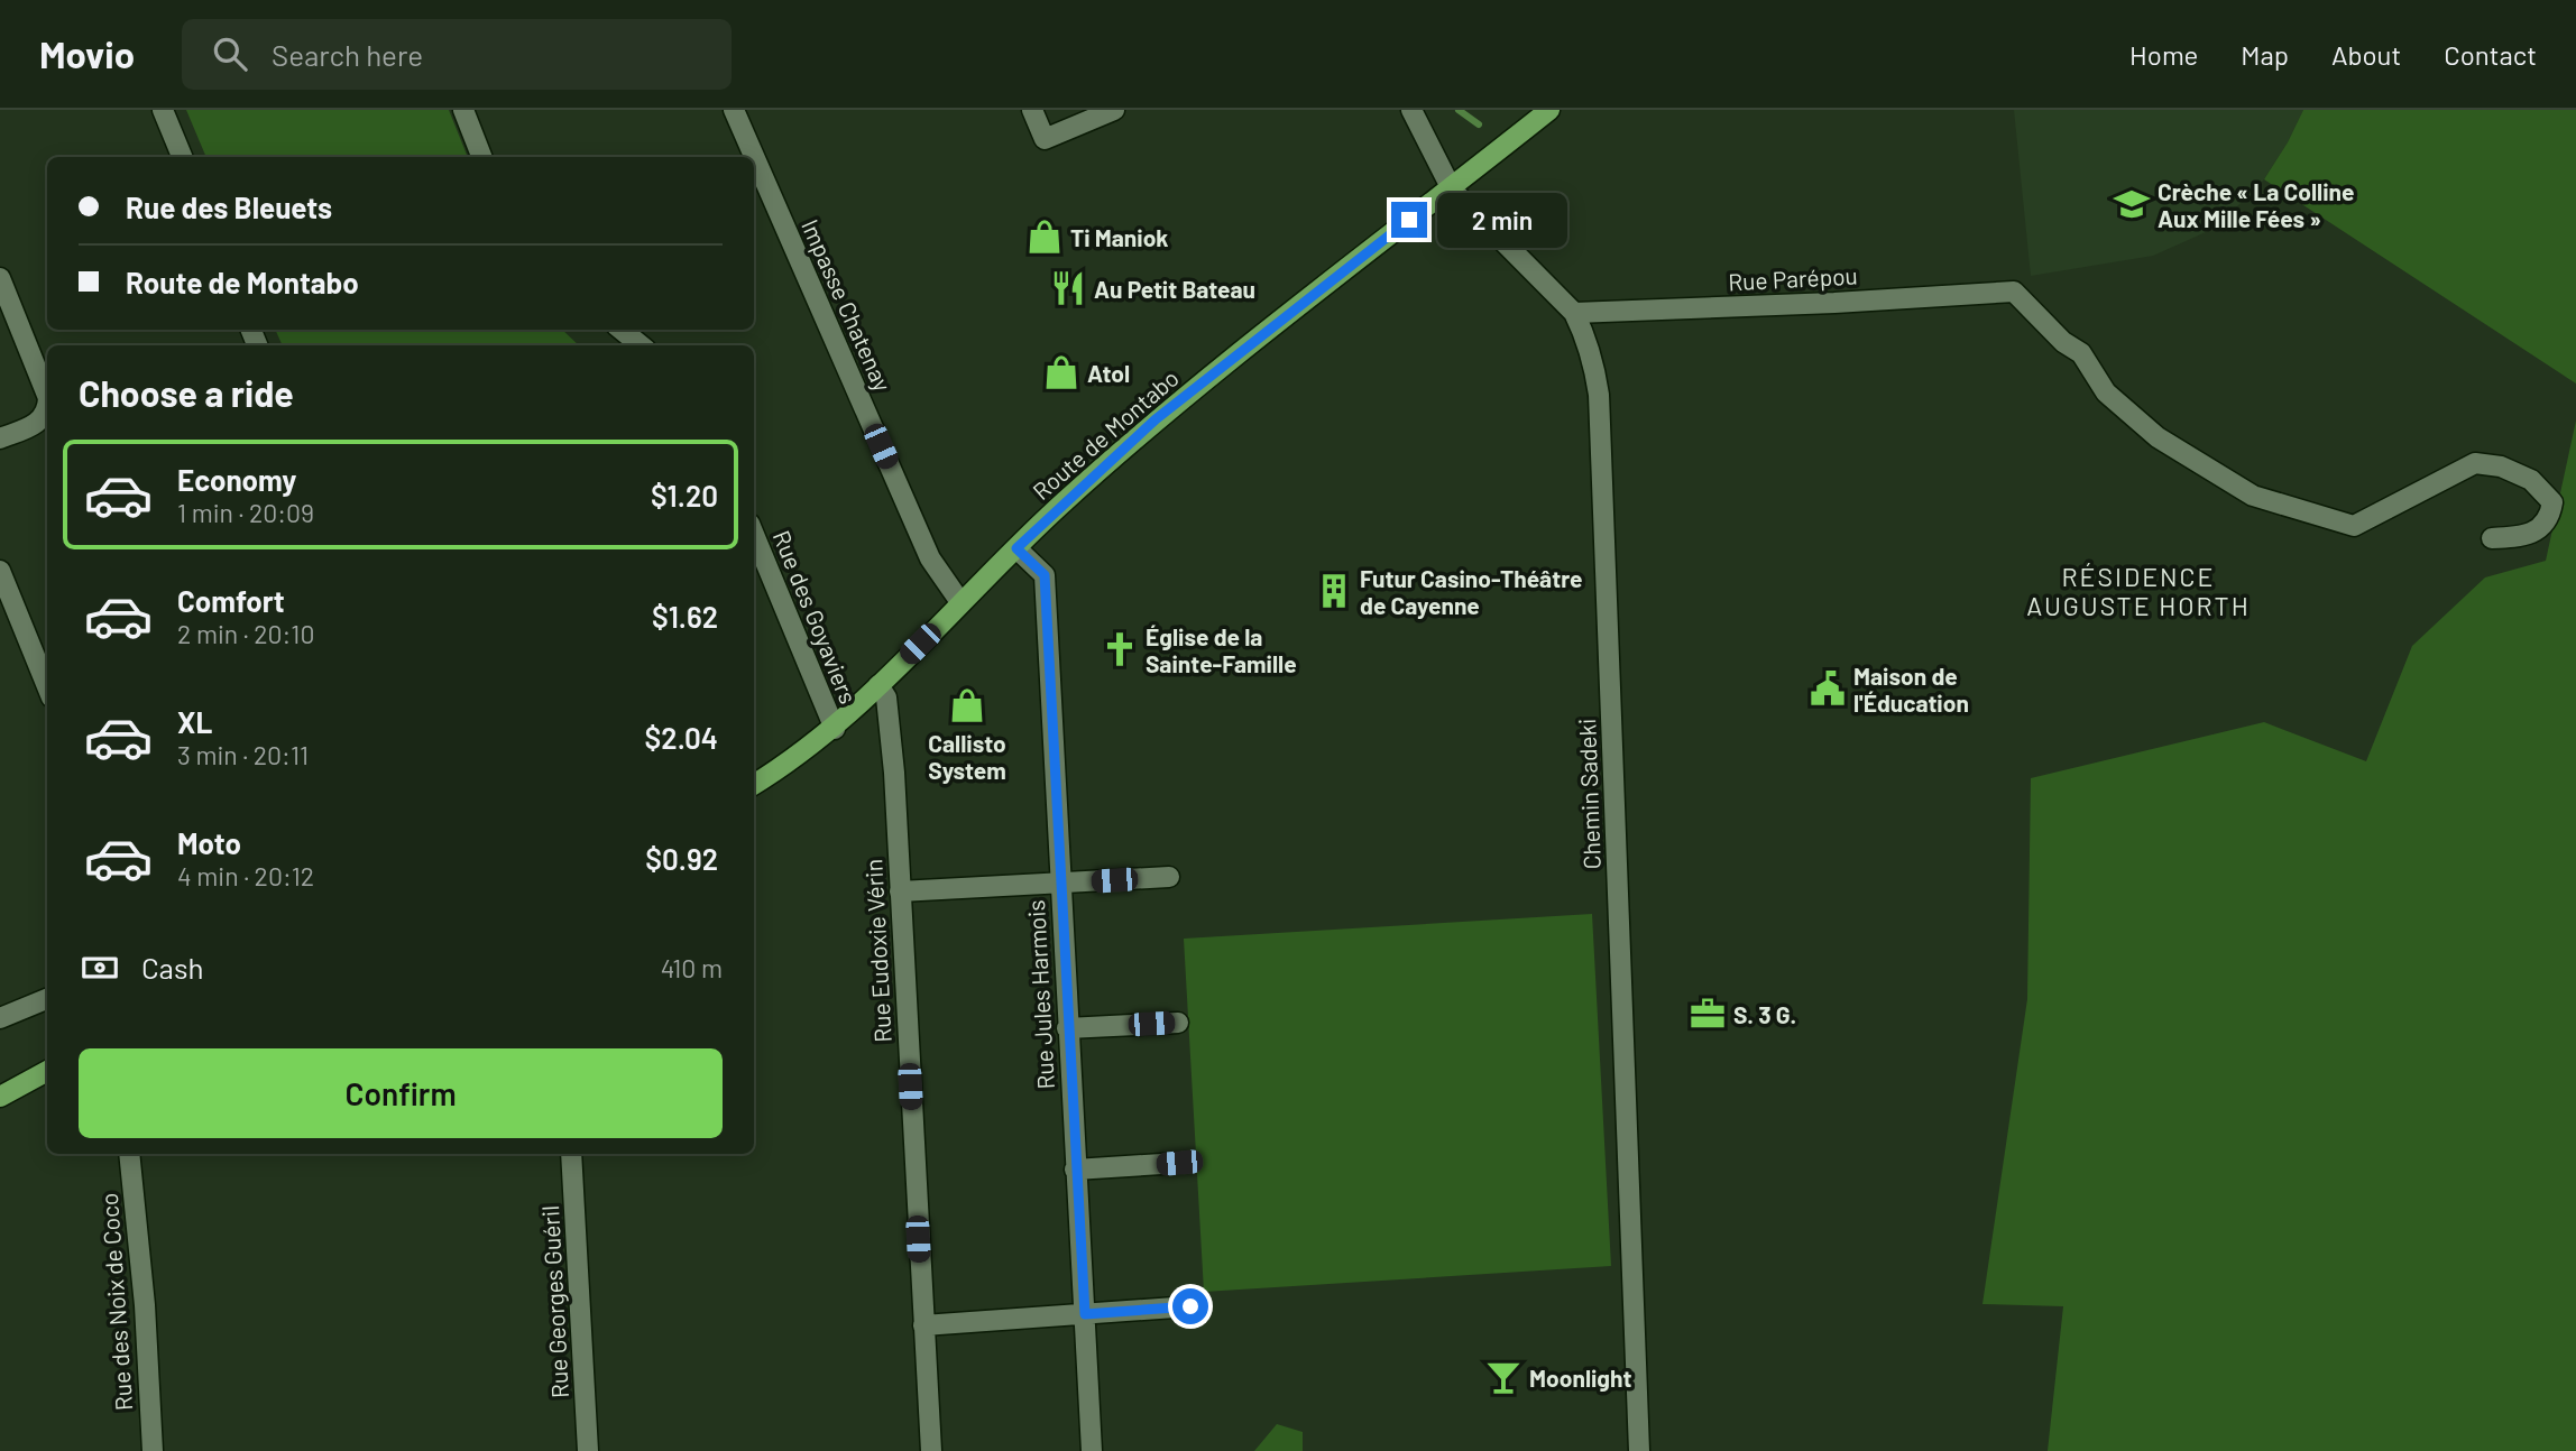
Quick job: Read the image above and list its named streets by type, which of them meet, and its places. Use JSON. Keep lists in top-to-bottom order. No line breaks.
{"streets":{"main road":["Route de Montabo"],"street":["Rue Parépou","Impasse Chatenay","Rue des Goyaviers","Chemin Sadeki","Rue Eudoxie Vérin","Rue Jules Harmois","Rue des Noix de Coco","Rue Georges Guéril"]},"crossings":[["Rue Parépou","Chemin Sadeki"],["Impasse Chatenay","Route de Montabo"],["Route de Montabo","Rue des Goyaviers"],["Route de Montabo","Chemin Sadeki"],["Route de Montabo","Rue Eudoxie Vérin"],["Route de Montabo","Rue Jules Harmois"]],"districts":["RÉSIDENCE AUGUSTE HORTH"],"places":{"school or university":["Crèche « La Colline Aux Mille Fées »"],"shop":["Ti Maniok","Atol","Callisto System"],"restaurant":["Au Petit Bateau"],"building":["Futur Casino-Théâtre de Cayenne"],"church":["Église de la Sainte-Famille"],"public building":["Maison de l'Éducation"],"office":["S. 3 G."],"bar":["Moonlight"]},"page":{"header":"Movio","search":"Search here","nav":["Home","Map","About","Contact"],"banner":["Rue des Bleuets","Route de Montabo"],"bubble":"2 min","heading":"Choose a ride","list":[{"name":"Economy","note":"1 min · 20:09","value":"$1.20"},{"name":"Comfort","note":"2 min · 20:10","value":"$1.62"},{"name":"XL","note":"3 min · 20:11","value":"$2.04"},{"name":"Moto","note":"4 min · 20:12","value":"$0.92"}],"pay":["Cash","410 m"],"buttons":"Confirm"}}
